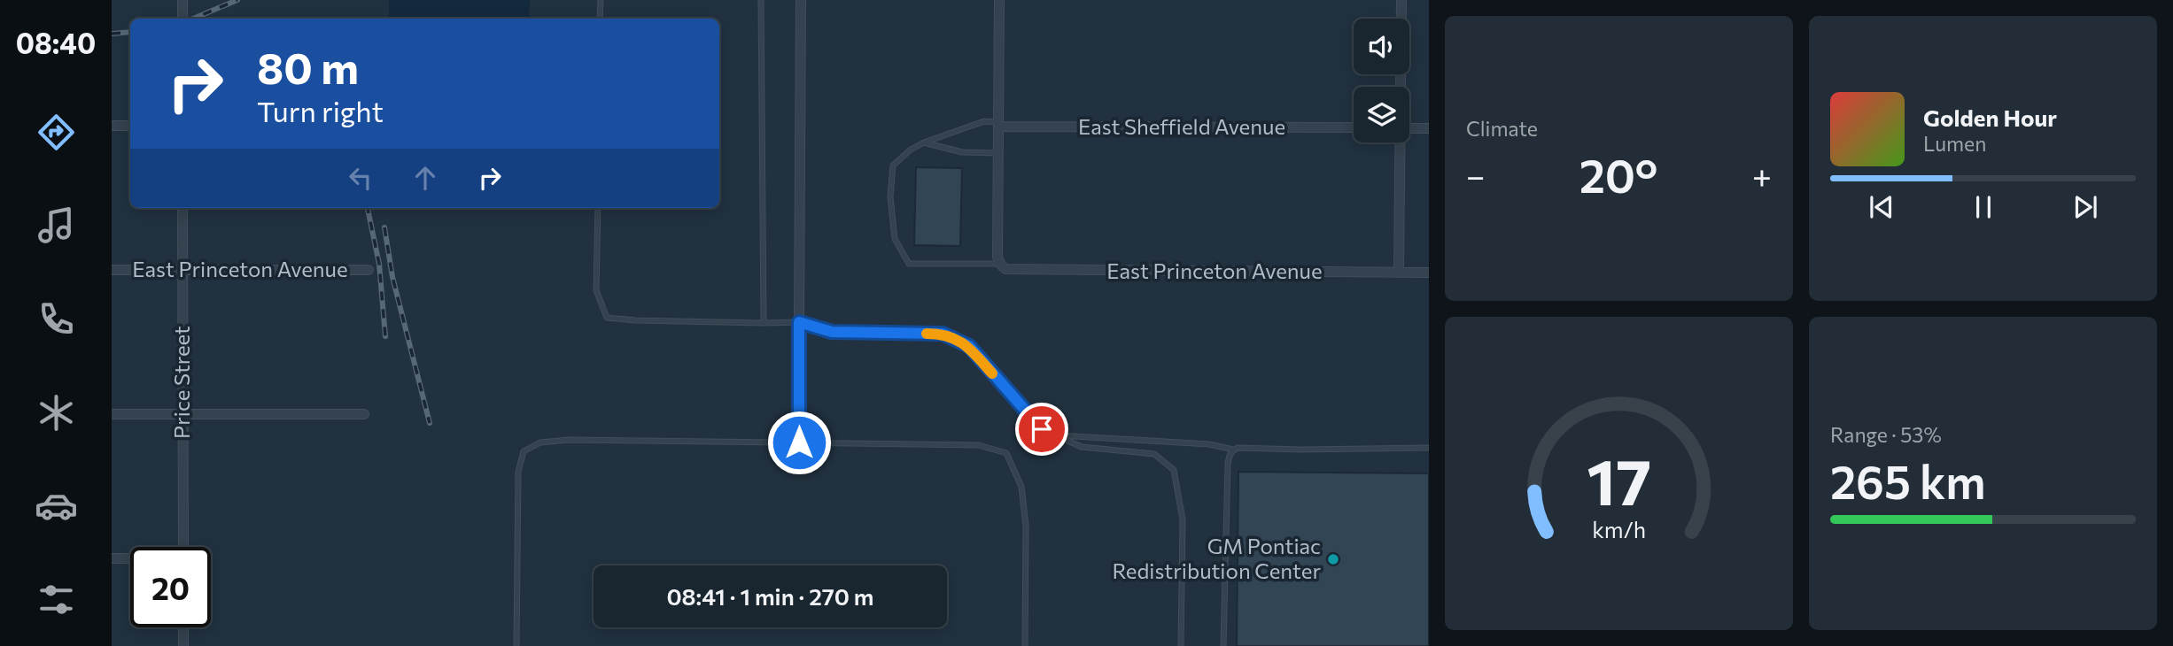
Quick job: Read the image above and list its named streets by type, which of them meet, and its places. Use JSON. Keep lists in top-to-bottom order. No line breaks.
{"streets":{"street":["East Sheffield Avenue","East Princeton Avenue","Price Street"]},"crossings":[["East Princeton Avenue","Price Street"]],"places":["GM Pontiac Redistribution Center"],"page":{"tabs":"08:40","tile":["Climate",["Range · 53%","265 km"]],"turn":["80 m","Turn right"],"song":["Golden Hour","Lumen"],"heat":["−","20°","+"],"limit":"20","trip":"08:41 · 1 min · 270 m","gauge":["17","km/h"]}}
